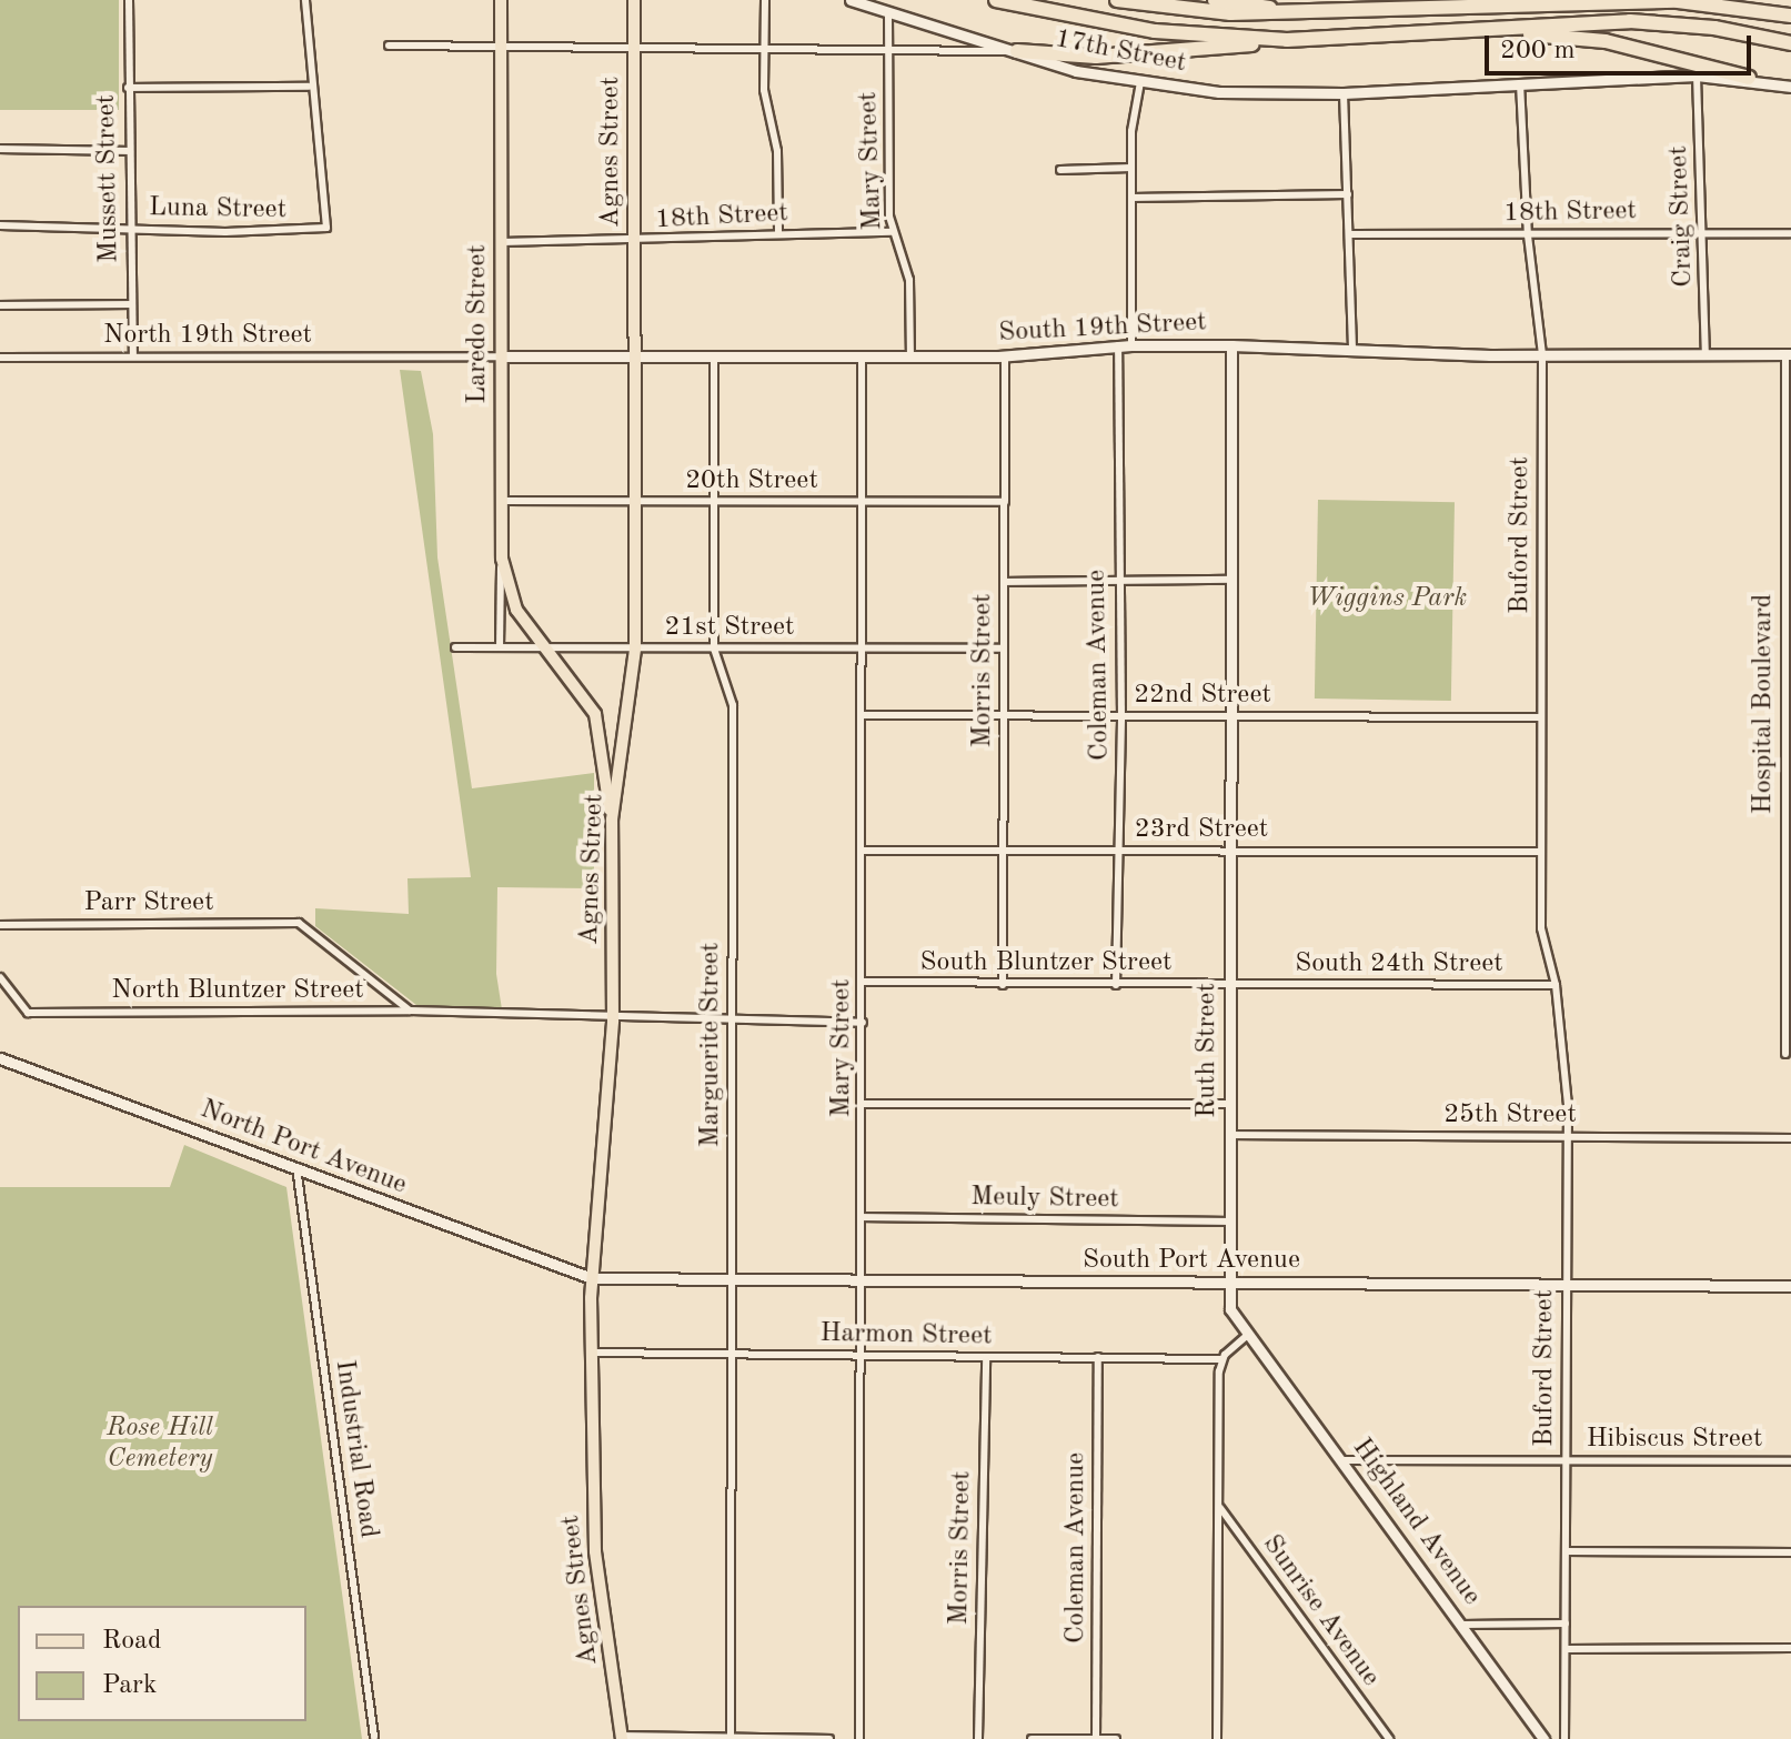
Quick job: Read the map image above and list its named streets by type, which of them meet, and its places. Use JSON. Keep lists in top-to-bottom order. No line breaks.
{"streets":{"main road":["Agnes Street","Laredo Street"],"street":["17th Street","Mary Street","Mussett Street","Luna Street","18th Street","Craig Street","South 19th Street","North 19th Street","20th Street","Buford Street","21st Street","Coleman Avenue","Morris Street","22nd Street","Hospital Boulevard","23rd Street","Parr Street","South Bluntzer Street","South 24th Street","North Bluntzer Street","Marguerite Street","Ruth Street","25th Street","North Port Avenue","Meuly Street","South Port Avenue","Harmon Street","Hibiscus Street","Industrial Road","Highland Avenue","Sunrise Avenue"]},"crossings":[["17th Street","Agnes Street"],["17th Street","Mary Street"],["17th Street","Craig Street"],["17th Street","Laredo Street"],["17th Street","Buford Street"],["Agnes Street","18th Street"],["Agnes Street","South 19th Street"],["Agnes Street","20th Street"],["Agnes Street","21st Street"],["Agnes Street","North Bluntzer Street"],["Agnes Street","North Port Avenue"],["Agnes Street","South Port Avenue"],["Agnes Street","Harmon Street"],["Mary Street","18th Street"],["Mary Street","South 19th Street"],["Mary Street","20th Street"],["Mary Street","21st Street"],["Mary Street","22nd Street"],["Mary Street","23rd Street"],["Mary Street","South Bluntzer Street"],["Mary Street","Meuly Street"],["Mary Street","South Port Avenue"],["Mary Street","Harmon Street"],["Mussett Street","Luna Street"],["Mussett Street","North 19th Street"],["18th Street","Craig Street"],["18th Street","Laredo Street"],["18th Street","Buford Street"],["Craig Street","South 19th Street"],["Laredo Street","South 19th Street"],["Laredo Street","20th Street"],["Laredo Street","21st Street"],["South 19th Street","North 19th Street"],["South 19th Street","Buford Street"],["South 19th Street","Coleman Avenue"],["South 19th Street","Morris Street"],["South 19th Street","Hospital Boulevard"],["South 19th Street","Marguerite Street"],["South 19th Street","Ruth Street"],["20th Street","Morris Street"],["20th Street","Marguerite Street"],["Buford Street","22nd Street"],["Buford Street","23rd Street"],["Buford Street","South 24th Street"],["Buford Street","25th Street"],["Buford Street","South Port Avenue"],["Buford Street","Hibiscus Street"],["21st Street","Morris Street"],["21st Street","Marguerite Street"],["Coleman Avenue","22nd Street"],["Coleman Avenue","23rd Street"],["Coleman Avenue","South Bluntzer Street"],["Coleman Avenue","Harmon Street"],["Morris Street","22nd Street"],["Morris Street","23rd Street"],["Morris Street","South Bluntzer Street"],["Morris Street","Harmon Street"],["22nd Street","Ruth Street"],["23rd Street","Ruth Street"],["Parr Street","North Bluntzer Street"],["South Bluntzer Street","South 24th Street"],["South Bluntzer Street","Ruth Street"],["South 24th Street","Ruth Street"],["Marguerite Street","South Port Avenue"],["Marguerite Street","Harmon Street"],["Ruth Street","25th Street"],["Ruth Street","Meuly Street"],["Ruth Street","South Port Avenue"],["Ruth Street","Highland Avenue"],["North Port Avenue","South Port Avenue"],["North Port Avenue","Industrial Road"],["Hibiscus Street","Highland Avenue"]],"parks":["Wiggins Park","Rose Hill Cemetery"],"legend":["Road","Park"],"scale_bar":"200 m"}
